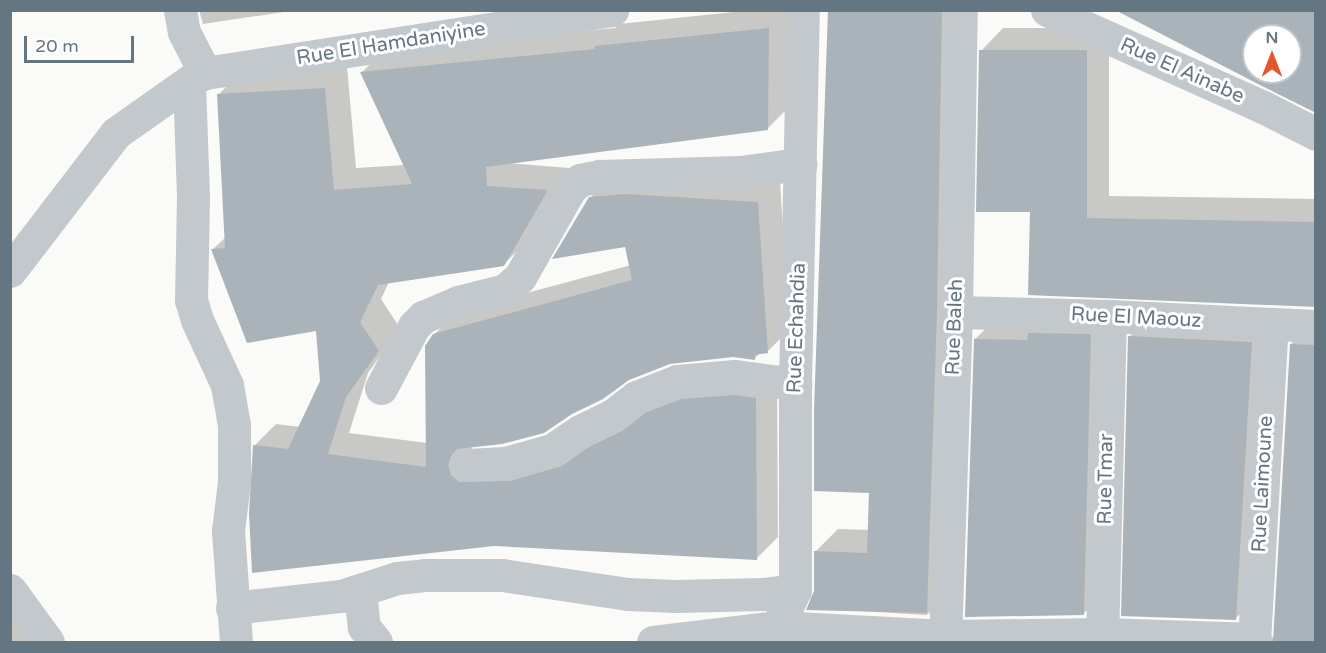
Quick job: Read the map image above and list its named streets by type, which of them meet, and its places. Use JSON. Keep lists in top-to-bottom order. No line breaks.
{"streets":{"street":["Rue El Hamdaniyine","Rue El Ainabe","Rue El Maouz","Rue Baleh","Rue Echahdia","Rue Tmar","Rue Laimoune"]},"crossings":[["Rue El Maouz","Rue Baleh"],["Rue El Maouz","Rue Tmar"],["Rue El Maouz","Rue Laimoune"]],"scale_bar":"20 m","north":"top"}
